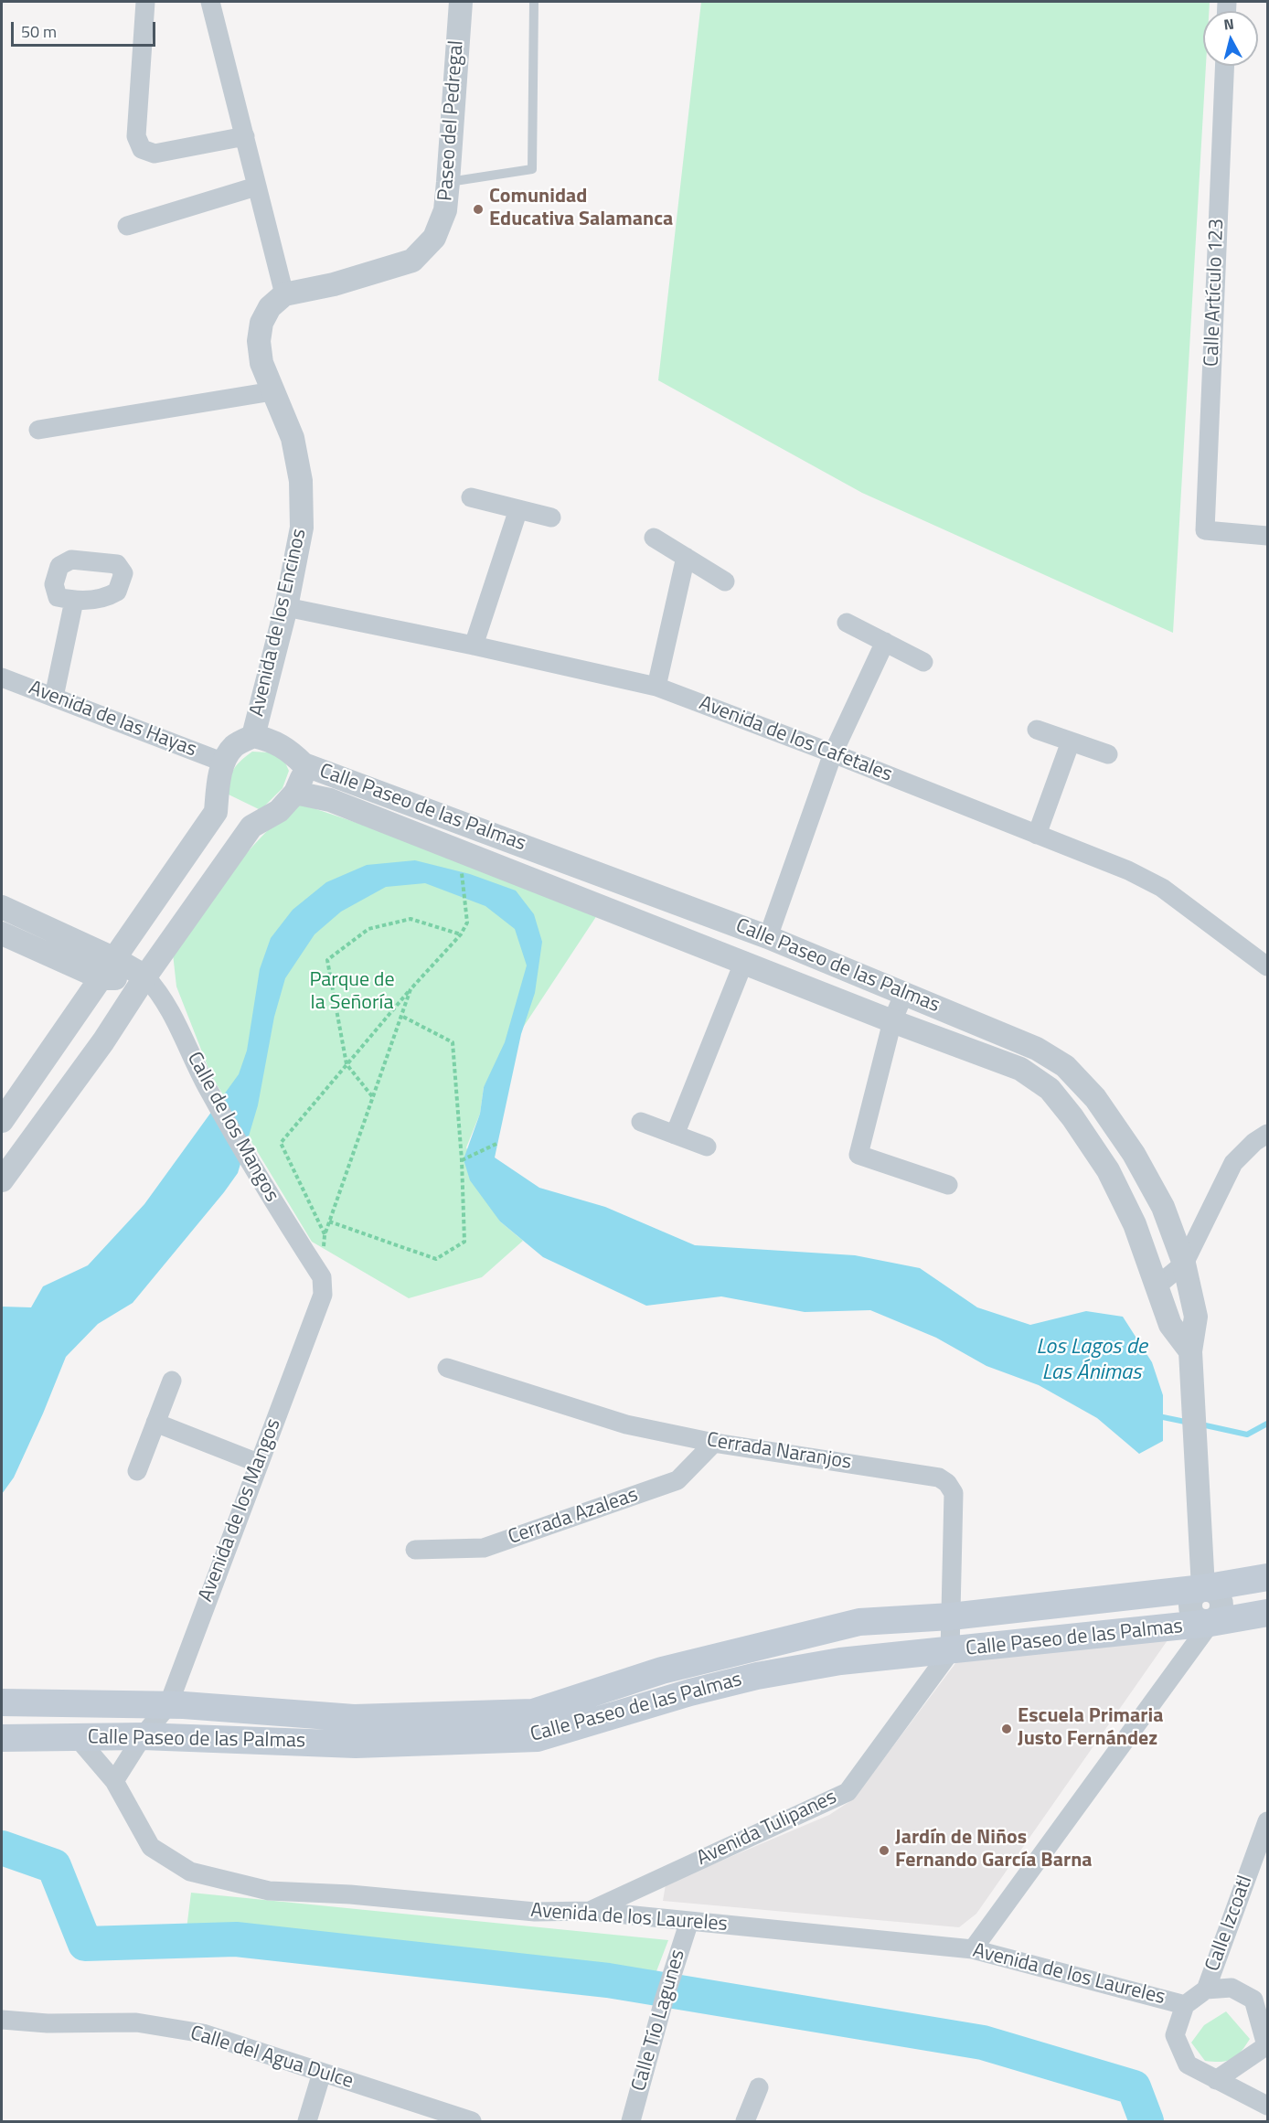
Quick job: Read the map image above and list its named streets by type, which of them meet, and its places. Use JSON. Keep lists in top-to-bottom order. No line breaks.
{"streets":{"main road":["Calle Paseo de las Palmas"],"street":["Paseo del Pedregal","Calle Artículo 123","Avenida de los Encinos","Avenida de las Hayas","Avenida de los Cafetales","Calle de los Mangos","Cerrada Naranjos","Avenida de los Mangos","Cerrada Azaleas","Avenida Tulipanes","Avenida de los Laureles","Calle Izcoatl","Calle Tío Lagunes","Calle del Agua Dulce"]},"crossings":[["Paseo del Pedregal","Avenida de los Encinos"],["Avenida de los Encinos","Avenida de los Cafetales"],["Avenida de los Encinos","Calle Paseo de las Palmas"],["Calle Paseo de las Palmas","Calle de los Mangos"],["Calle Paseo de las Palmas","Cerrada Naranjos"],["Calle Paseo de las Palmas","Avenida de los Mangos"],["Calle Paseo de las Palmas","Avenida Tulipanes"],["Calle Paseo de las Palmas","Avenida de los Laureles"],["Calle de los Mangos","Avenida de los Mangos"],["Cerrada Naranjos","Cerrada Azaleas"],["Cerrada Naranjos","Avenida Tulipanes"],["Avenida Tulipanes","Avenida de los Laureles"],["Avenida de los Laureles","Calle Izcoatl"],["Avenida de los Laureles","Calle Tío Lagunes"]],"water":["Los Lagos de Las Ánimas"],"parks":["Parque de la Señoría"],"places":["Comunidad Educativa Salamanca","Escuela Primaria Justo Fernández","Jardín de Niños Fernando García Barna"],"scale_bar":"50 m","north":"top"}
